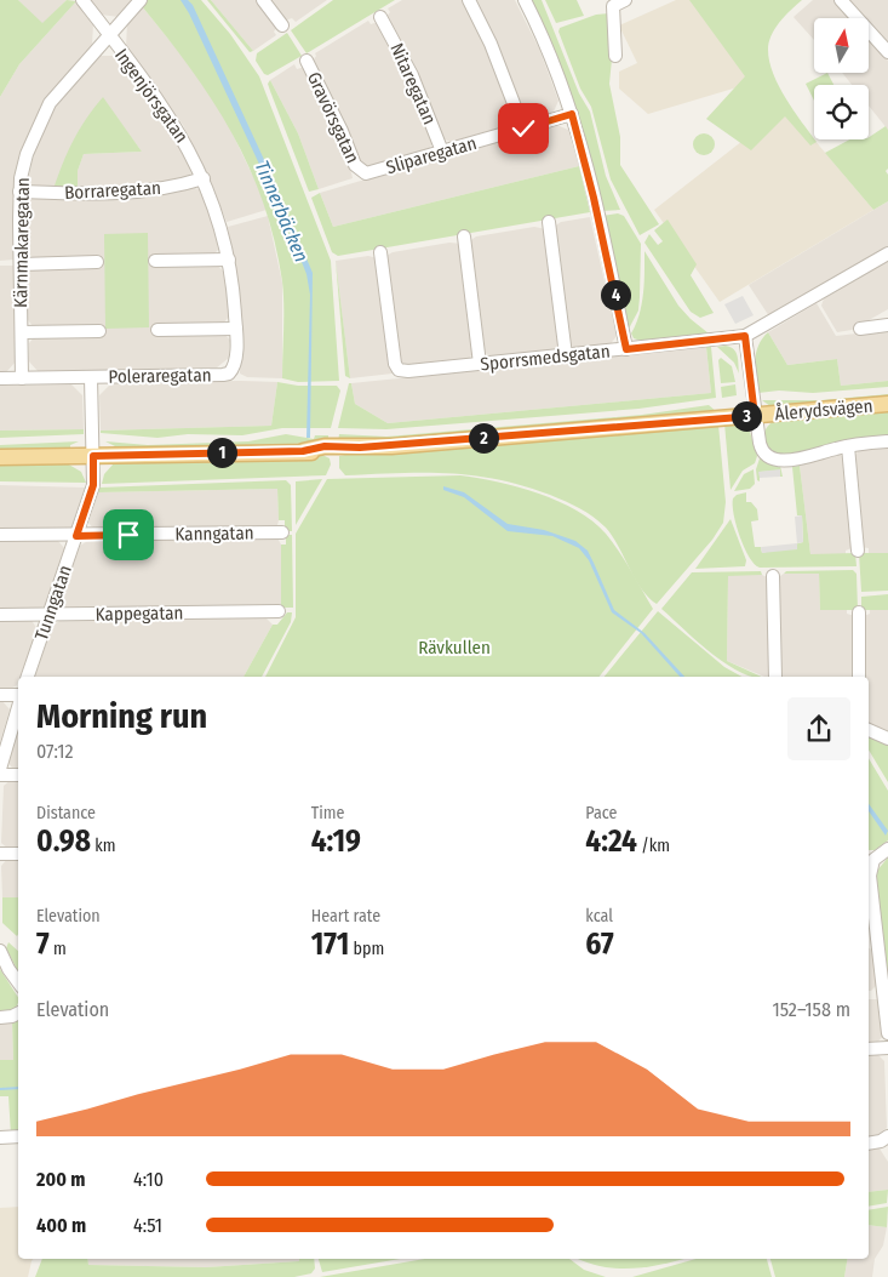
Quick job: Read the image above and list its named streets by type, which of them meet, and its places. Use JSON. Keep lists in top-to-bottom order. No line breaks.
{"streets":{"main road":["Ålerydsvägen"],"street":["Nitaregatan","Ingenjörsgatan","Gravörsgatan","Sliparegatan","Borraregatan","Kärnmakaregatan","Sporrsmedsgatan","Poleraregatan","Kanngatan","Tunngatan","Kappegatan"]},"crossings":[["Nitaregatan","Sliparegatan"],["Ingenjörsgatan","Borraregatan"],["Ingenjörsgatan","Kärnmakaregatan"],["Ingenjörsgatan","Poleraregatan"],["Gravörsgatan","Sliparegatan"],["Borraregatan","Kärnmakaregatan"],["Kärnmakaregatan","Poleraregatan"],["Poleraregatan","Ålerydsvägen"],["Poleraregatan","Tunngatan"],["Ålerydsvägen","Tunngatan"],["Kanngatan","Tunngatan"],["Tunngatan","Kappegatan"]],"water":["Tinnerbäcken"],"parks":["Rävkullen"],"north":"top","page":{"pins":["4","3","2","1"],"heading":["Morning run","07:12"],"stats":[["Distance","0.98 km"],["Time","4:19"],["Pace","4:24 /km"],["Elevation","7 m"],["Heart rate","171 bpm"],["kcal","67"]],"chart":["Elevation","152–158 m"],"list":[{"name":"200 m","note":"4:10"},{"name":"400 m","note":"4:51"}]}}
